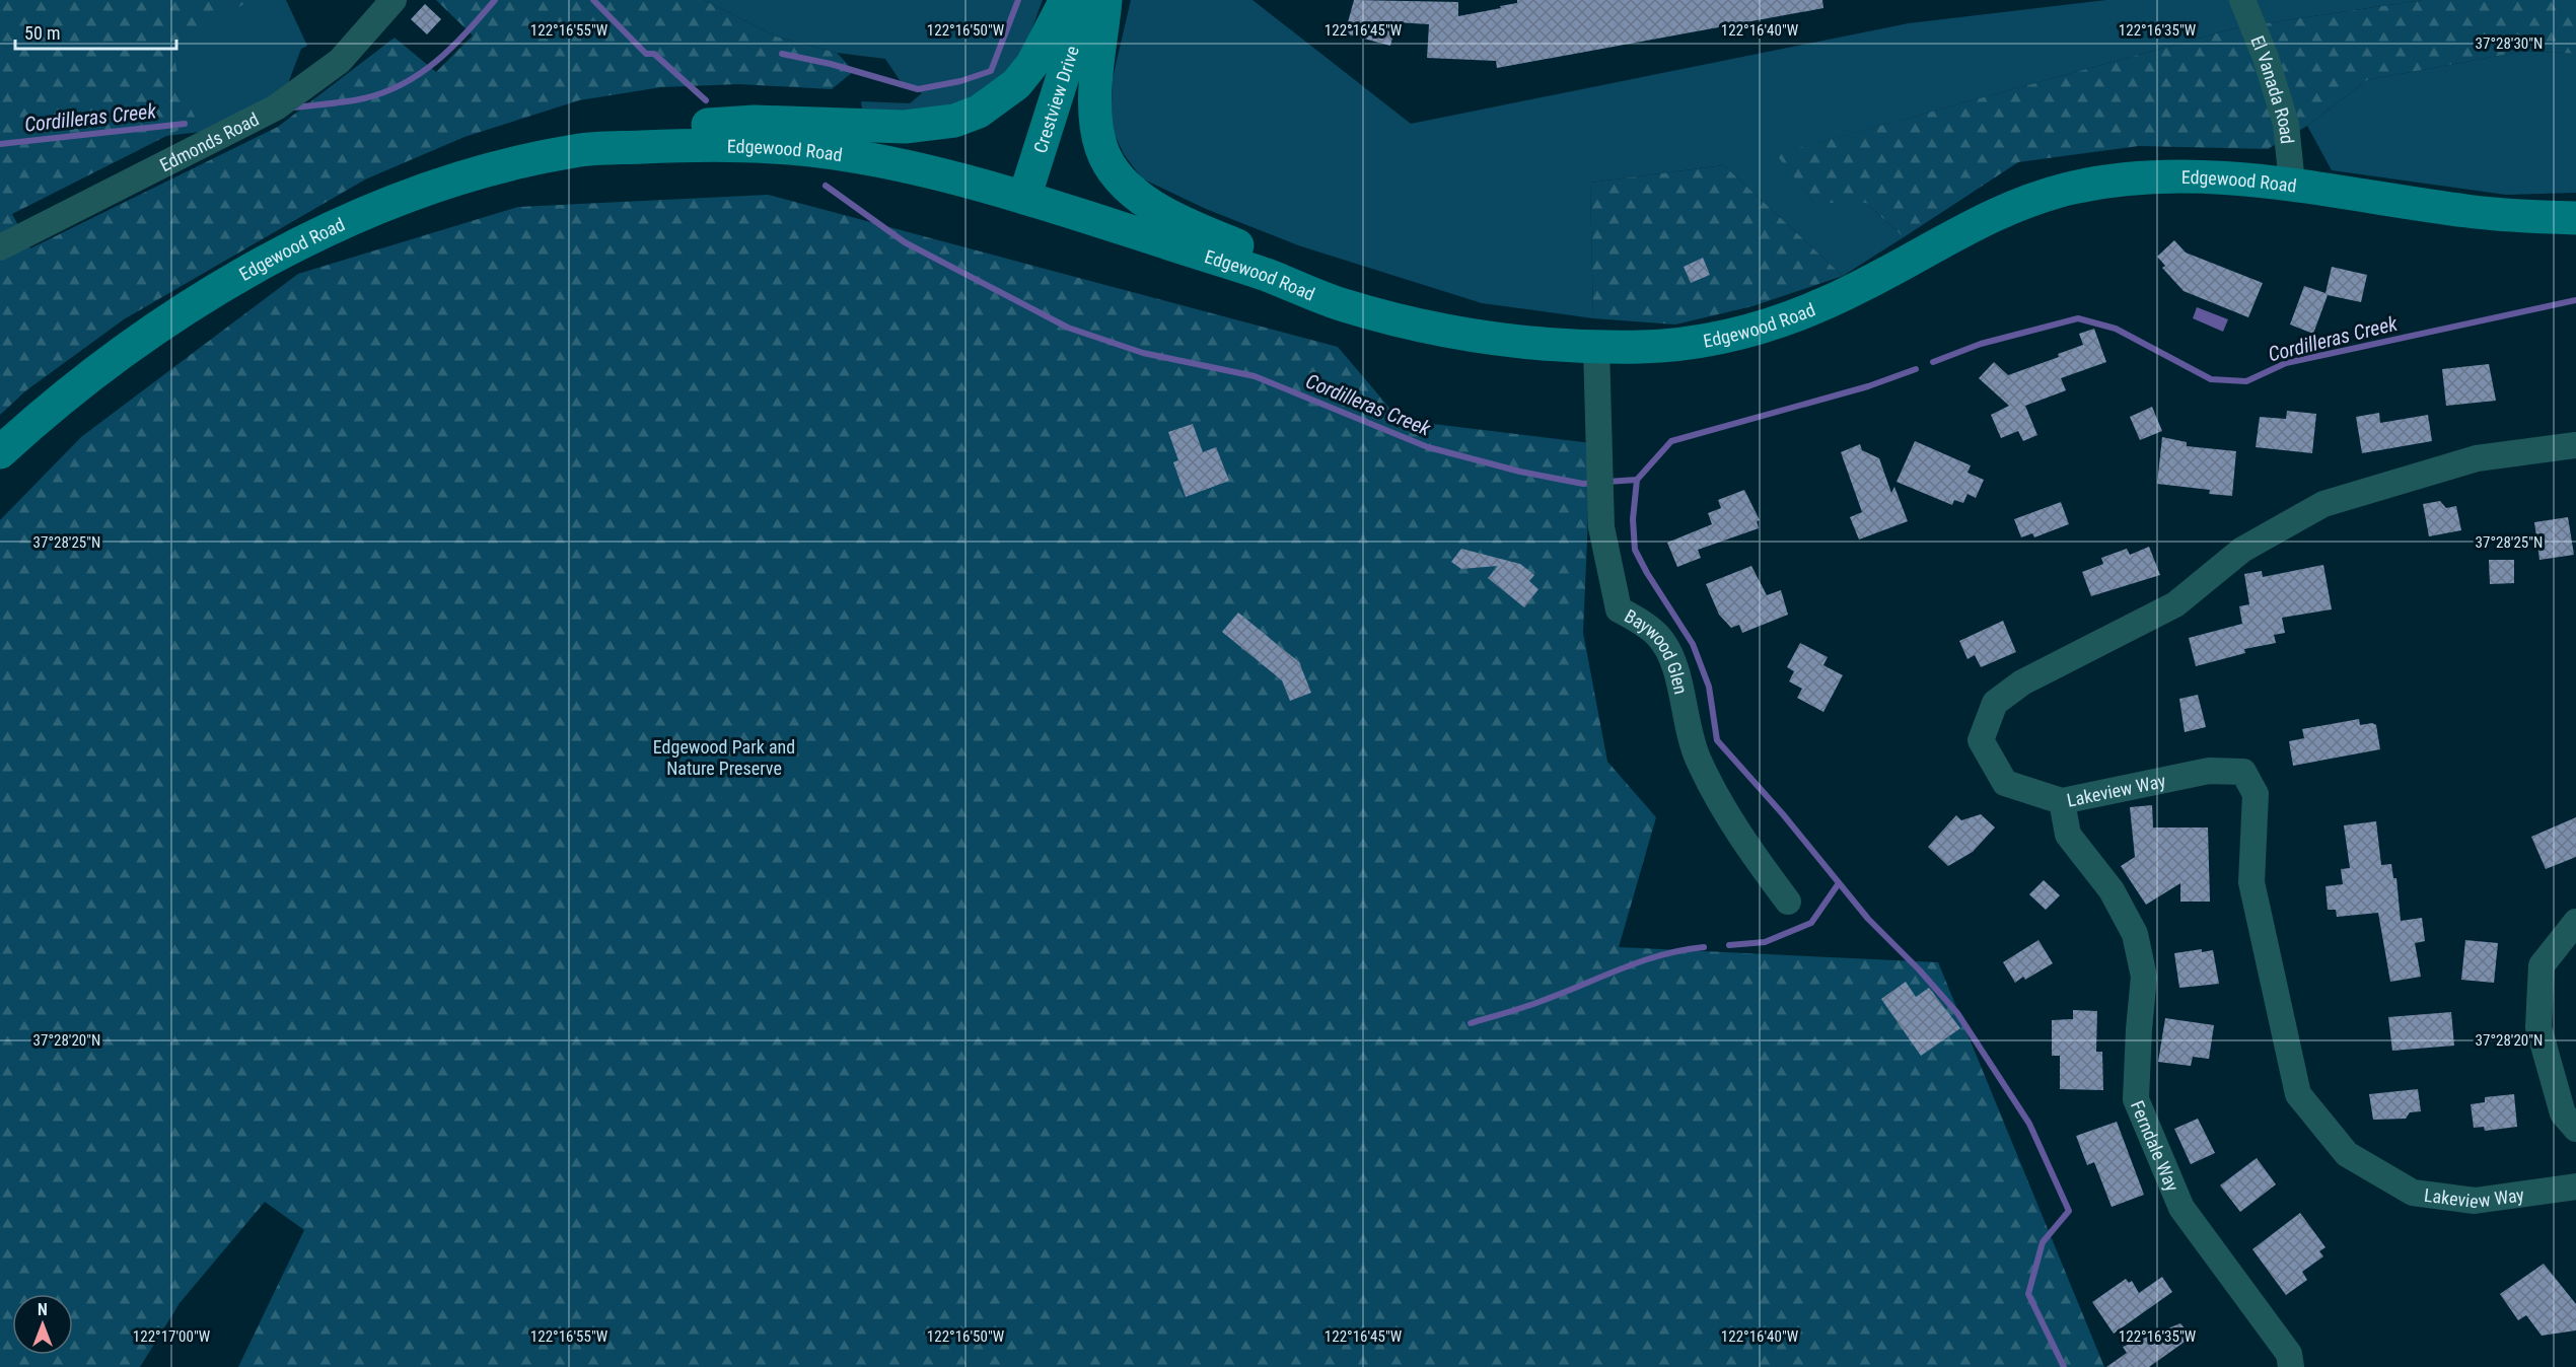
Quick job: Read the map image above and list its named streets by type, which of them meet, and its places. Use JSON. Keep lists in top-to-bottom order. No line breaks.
{"streets":{"main road":["Crestview Drive","Edgewood Road"],"street":["El Vanada Road","Edmonds Road","Baywood Glen","Lakeview Way","Ferndale Way"]},"crossings":[["El Vanada Road","Edgewood Road"],["Crestview Drive","Edgewood Road"],["Edgewood Road","Baywood Glen"],["Lakeview Way","Ferndale Way"]],"water":["Cordilleras Creek"],"parks":["Edgewood Park and Nature Preserve"],"scale_bar":"50 m","north":"top","coordinates":["122°16'55\"W","122°16'50\"W","122°16'45\"W","122°16'40\"W","122°16'35\"W","37°28'30\"N","37°28'25\"N","37°28'20\"N","122°17'00\"W"]}
